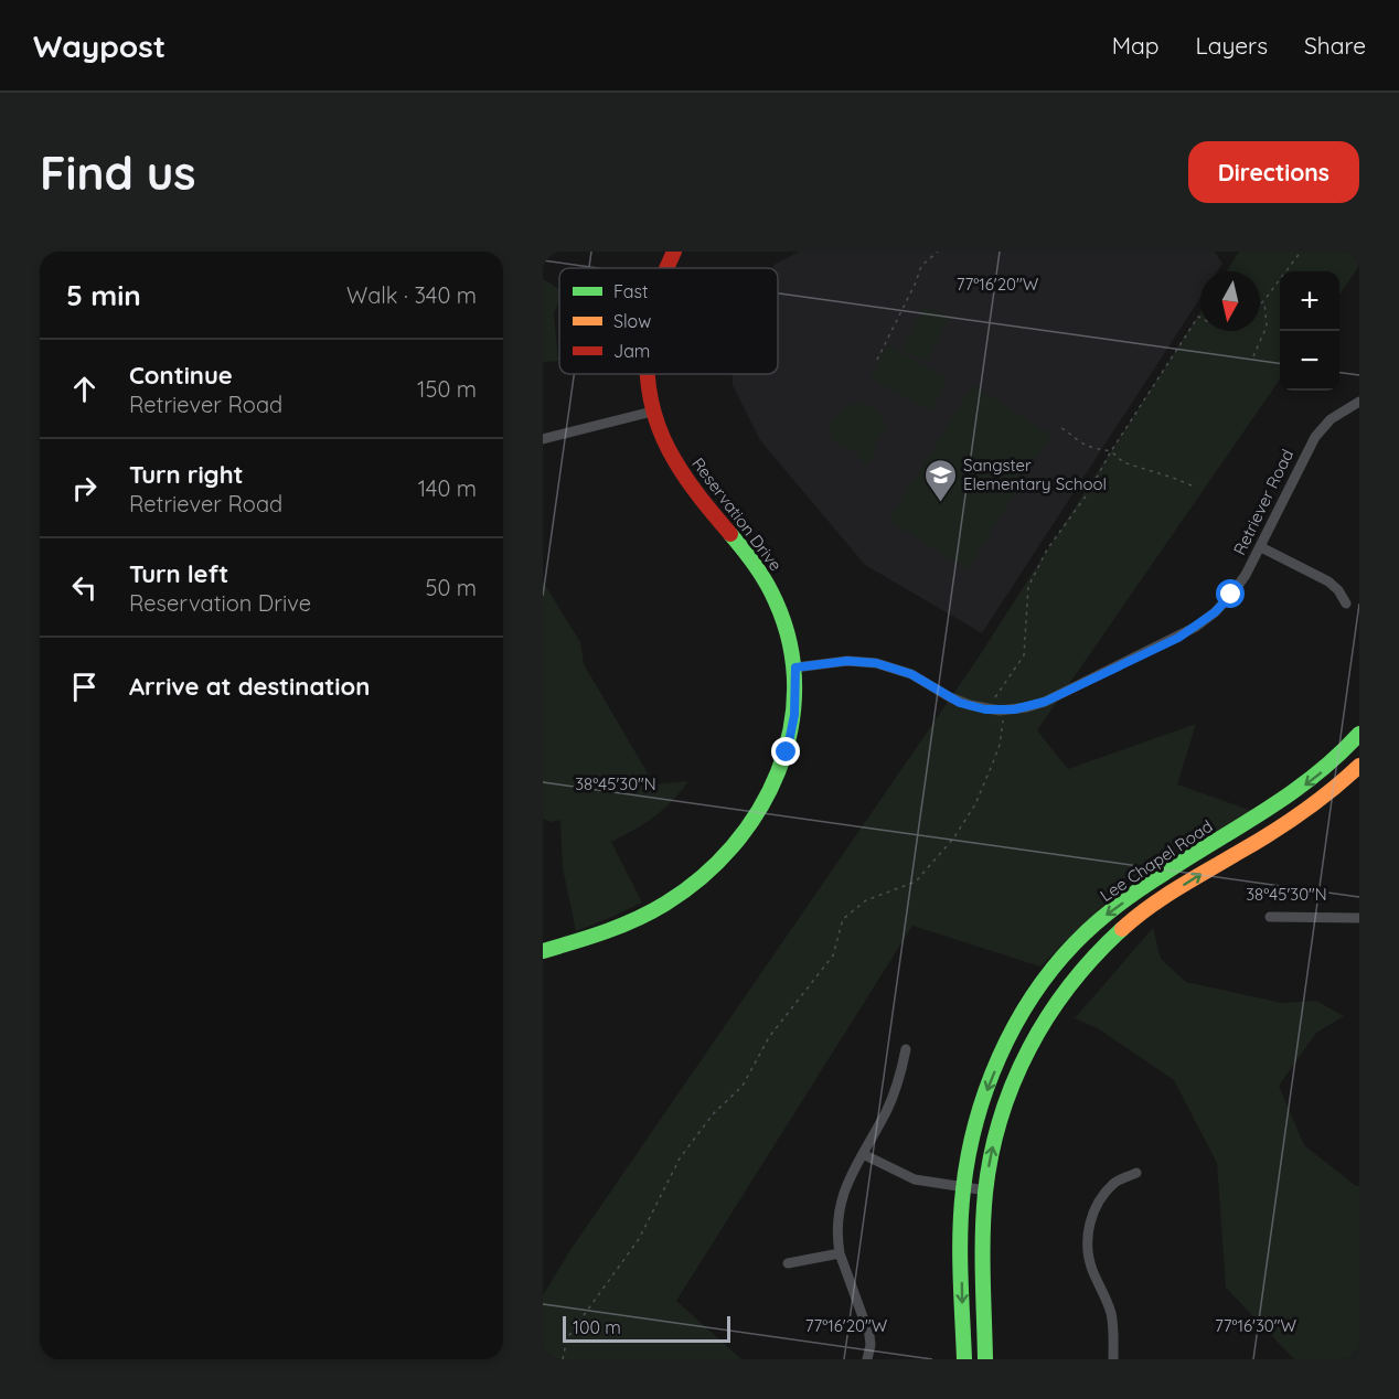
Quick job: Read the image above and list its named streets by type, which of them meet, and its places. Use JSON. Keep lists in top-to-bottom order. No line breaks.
{"streets":{"main road":["Reservation Drive","Lee Chapel Road"],"street":["Retriever Road"]},"crossings":[["Retriever Road","Reservation Drive"]],"places":{"school or university":["Sangster Elementary School"]},"legend":["Fast","Slow","Jam"],"scale_bar":"100 m","north":"bottom","page":{"header":"Waypost","nav":["Map","Layers","Share"],"buttons":"Directions","title":"Find us","heading":["5 min","Walk · 340 m"],"map_buttons":["+","−"],"list":[["Continue","Retriever Road","150 m"],["Turn right","Retriever Road","140 m"],["Turn left","Reservation Drive","50 m"],"Arrive at destination"],"scale":"100 m"},"coordinates":["77°16'20\"W","38°45'30\"N","77°16'30\"W"]}
